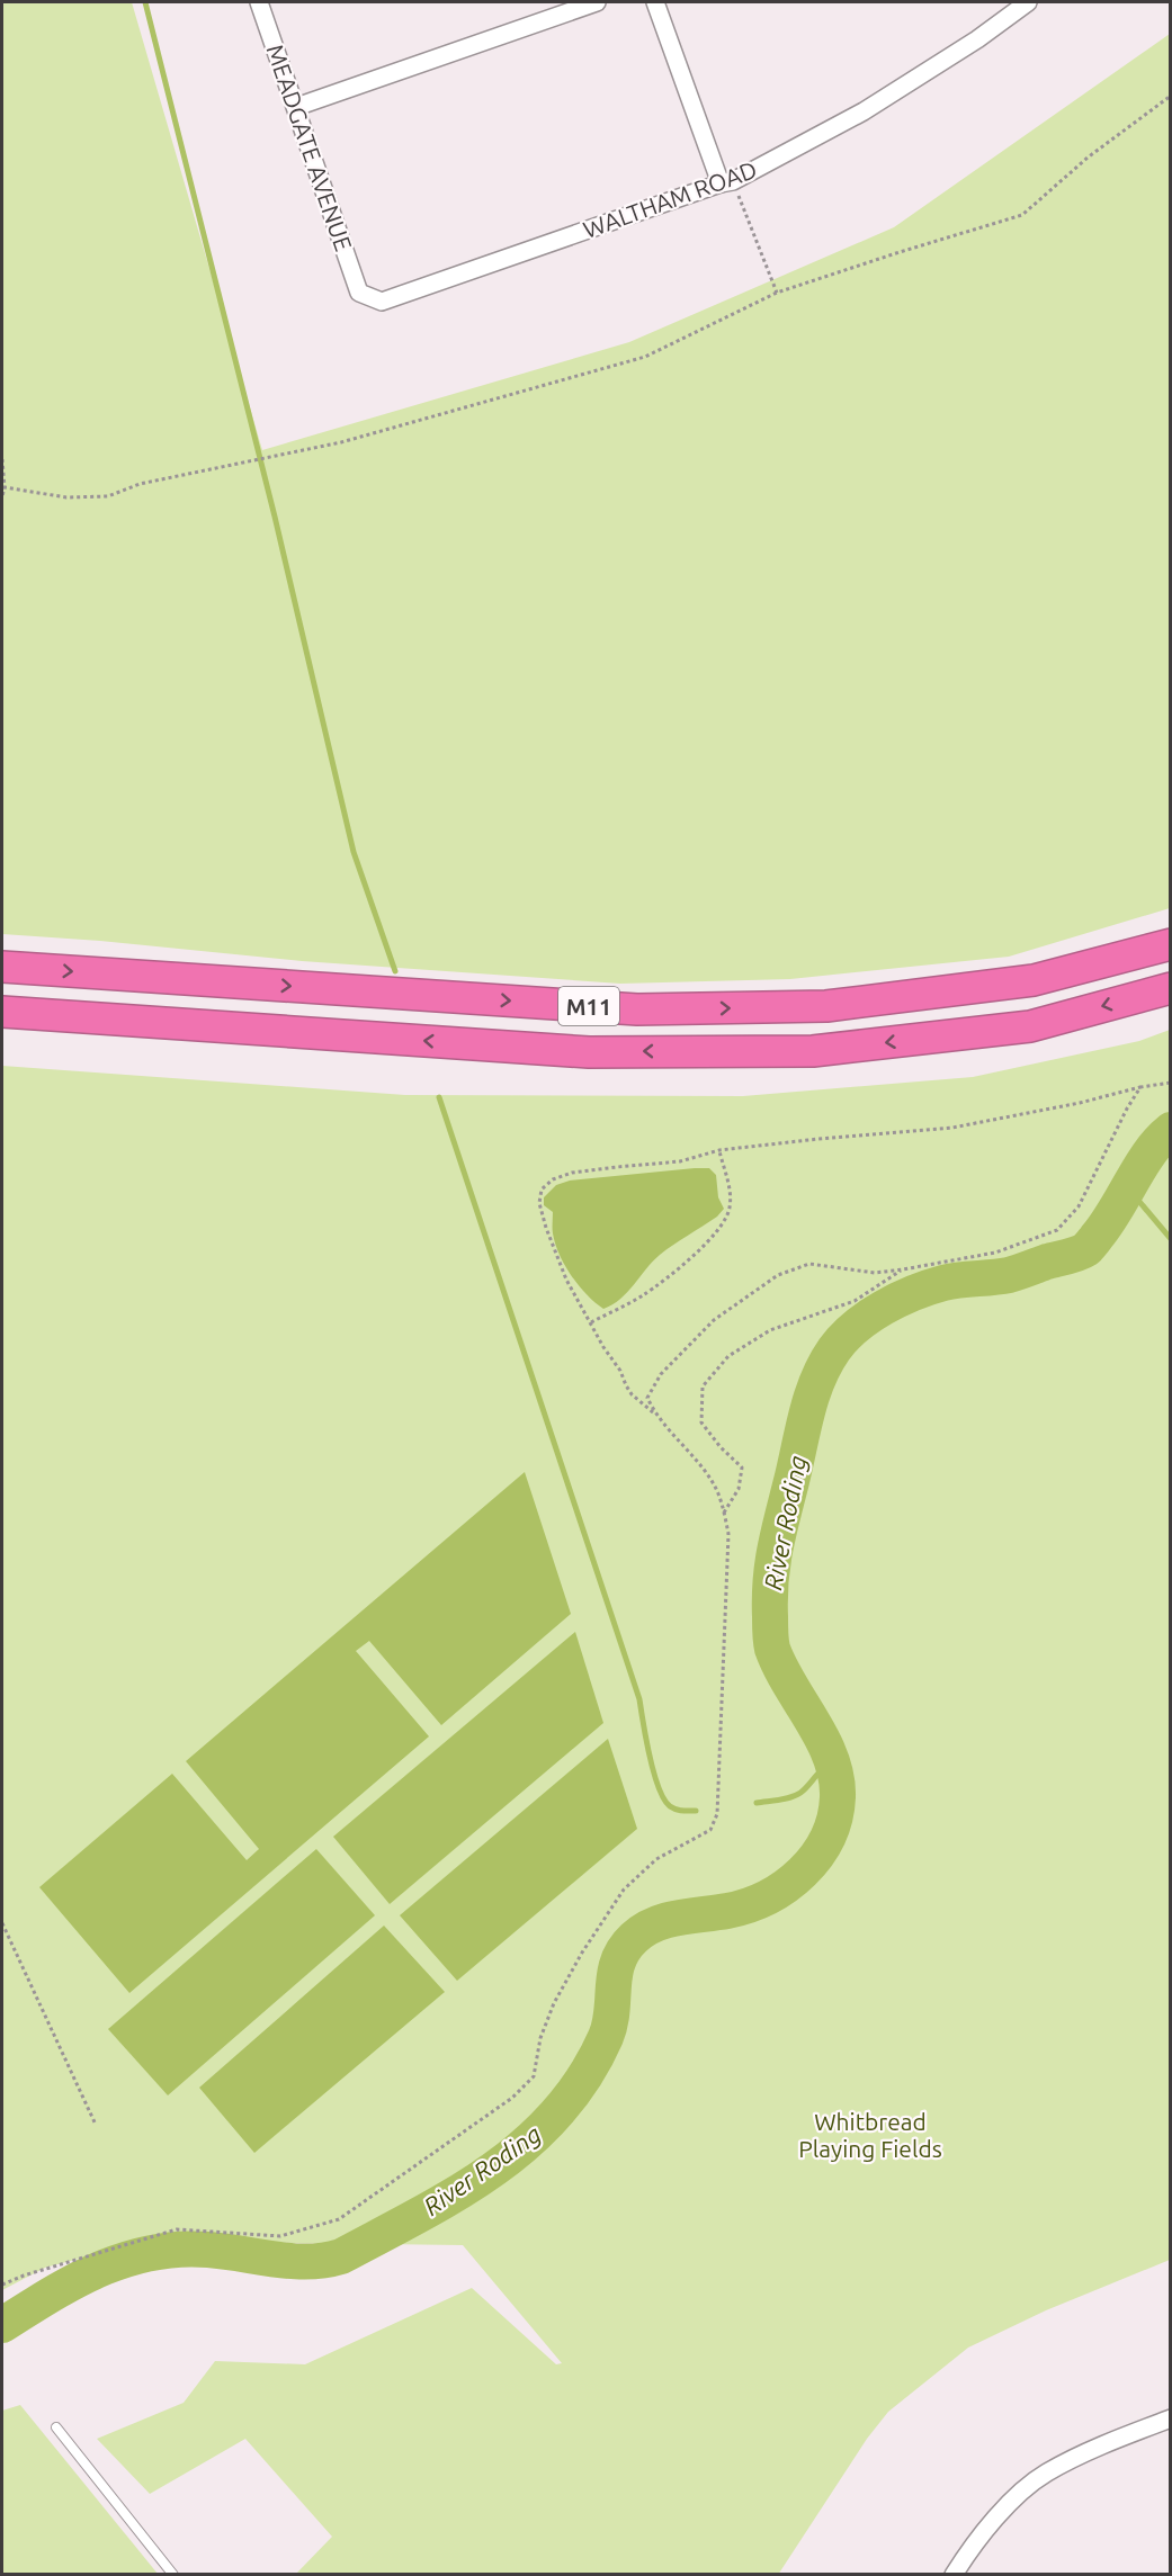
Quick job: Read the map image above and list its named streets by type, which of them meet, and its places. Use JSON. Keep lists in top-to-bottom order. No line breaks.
{"streets":{"highway":["M11"],"street":["MEADGATE AVENUE","WALTHAM ROAD"]},"crossings":[["MEADGATE AVENUE","WALTHAM ROAD"]],"water":["River Roding"],"parks":["Whitbread Playing Fields"]}
